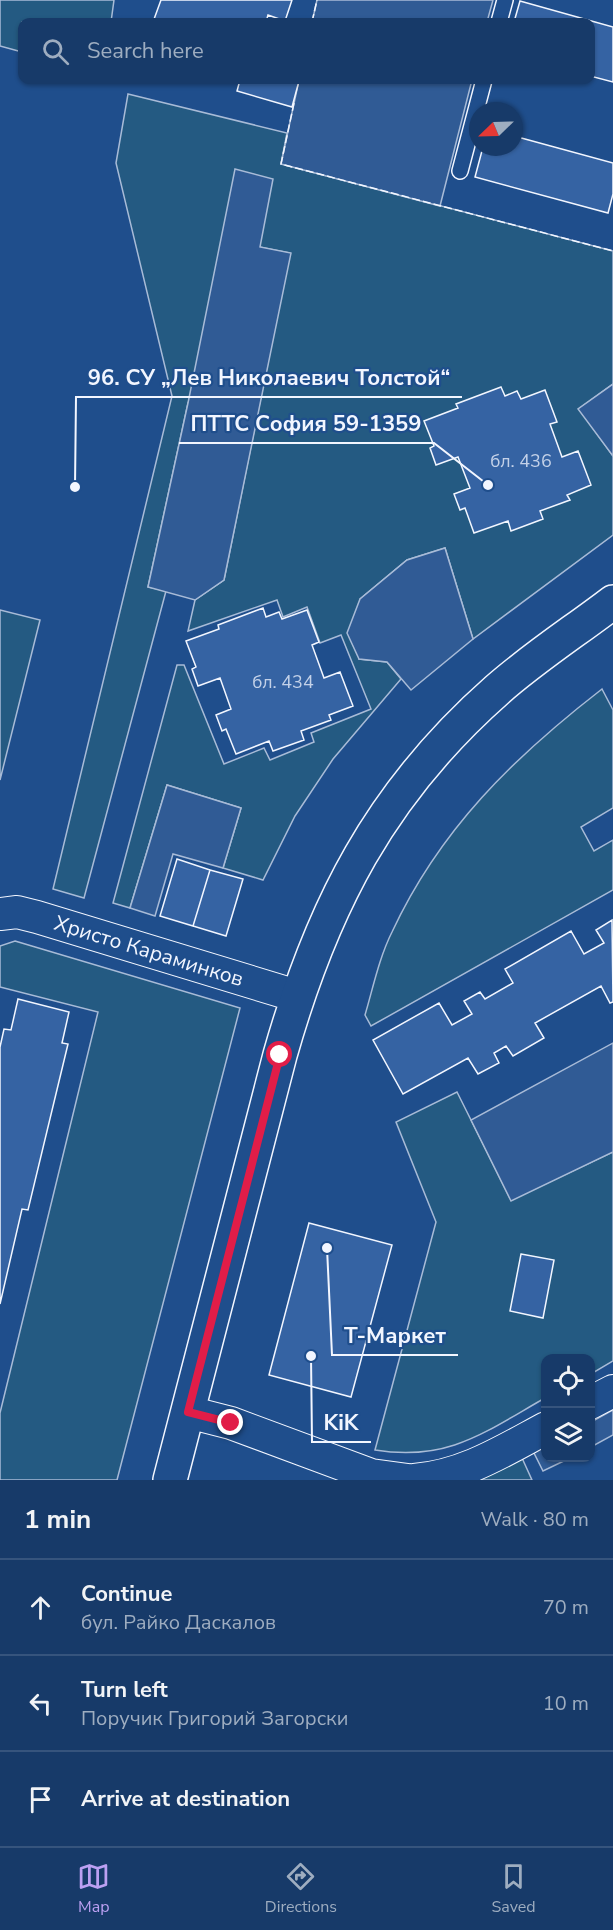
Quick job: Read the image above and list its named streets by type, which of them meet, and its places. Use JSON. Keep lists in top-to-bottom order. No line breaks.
{"streets":{"street":["Христо Караминков"]},"places":["ПТТС София 59-1359","96. СУ „Лев Николаевич Толстой“","Т-Маркет","KiK"],"house_numbers":["бл. 436","бл. 434"],"north":"bottom left","page":{"search":"Search here","heading":["1 min","Walk · 80 m"],"list":[["Continue","бул. Райко Даскалов","70 m"],["Turn left","Поручик Григорий Загорски","10 m"],"Arrive at destination"],"nav":["Map","Directions","Saved"]}}
